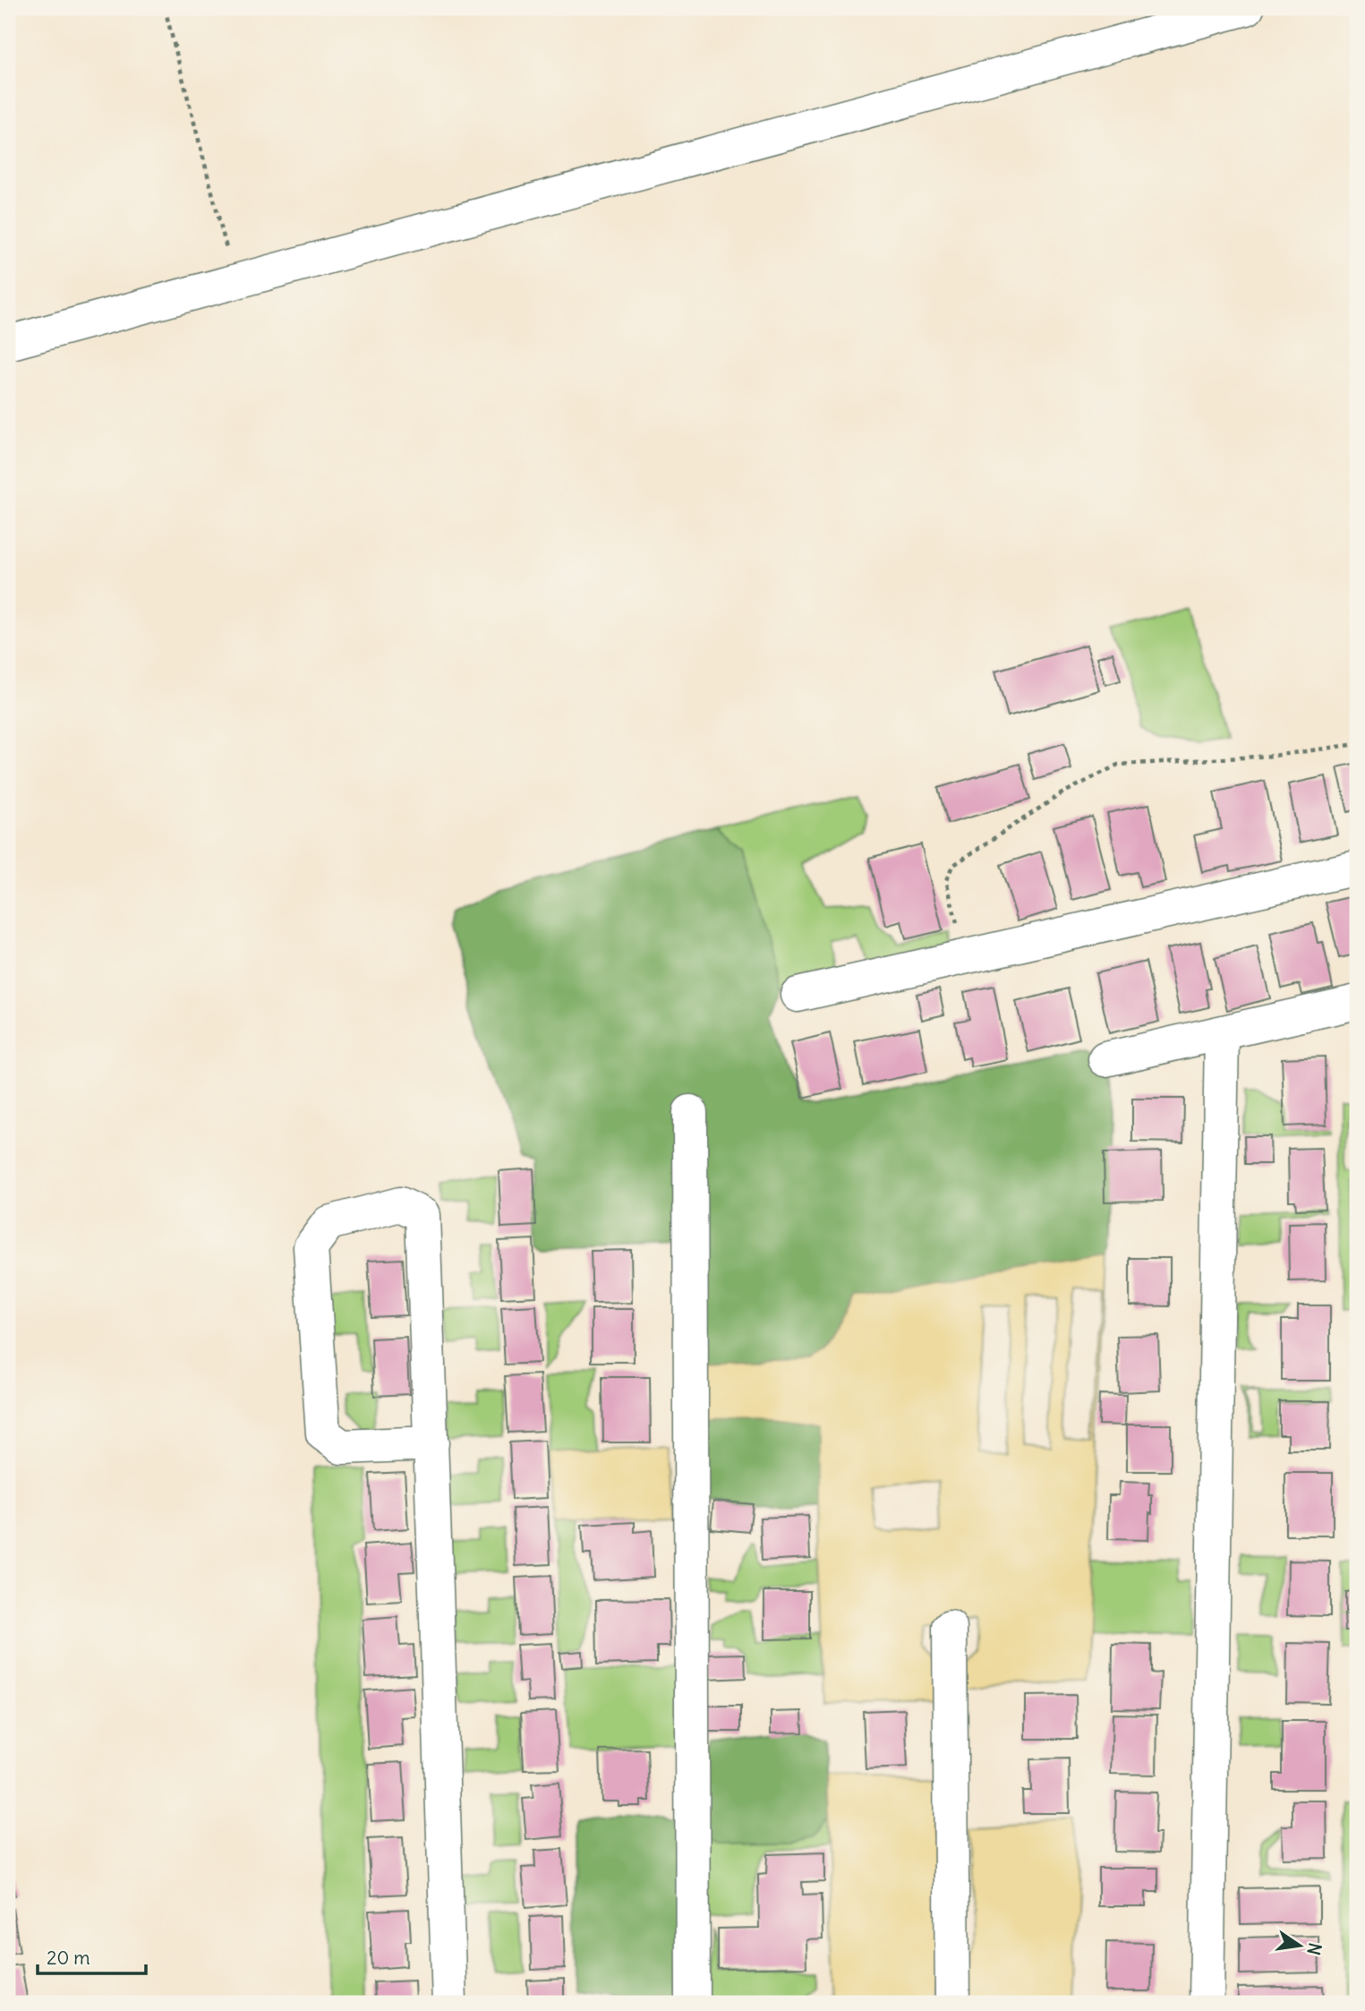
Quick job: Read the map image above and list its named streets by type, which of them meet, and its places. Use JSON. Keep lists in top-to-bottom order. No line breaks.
{"scale_bar":"20 m","north":"right"}
